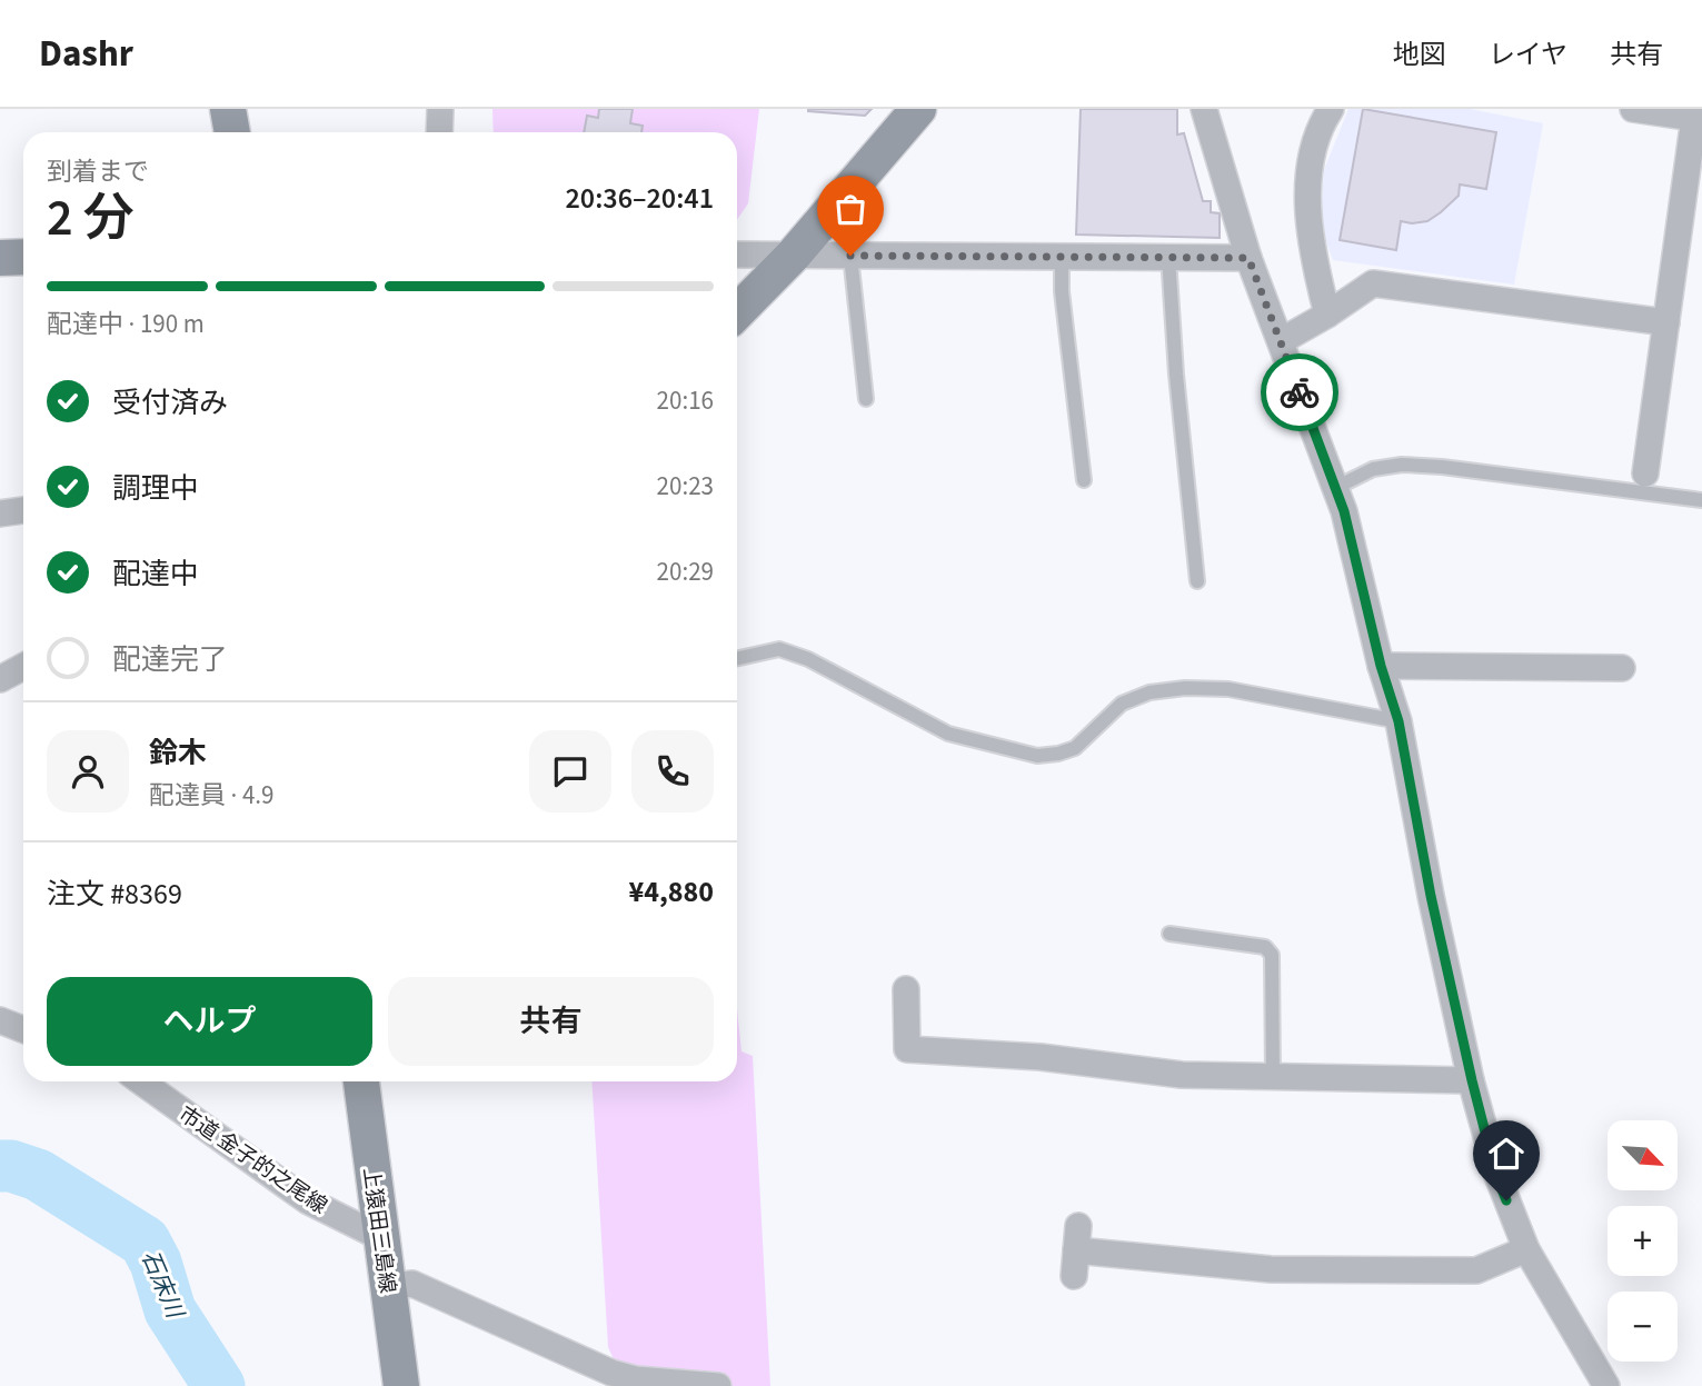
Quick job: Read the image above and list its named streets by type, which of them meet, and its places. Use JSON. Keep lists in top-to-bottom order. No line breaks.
{"streets":{"main road":["上猿田三島線"],"street":["市道 金子的之尾線"]},"crossings":[["市道 金子的之尾線","上猿田三島線"]],"water":["石床川"],"north":"bottom right","page":{"header":"Dashr","nav":["地図","レイヤ","共有"],"heading":["2 分","到着まで","20:36–20:41"],"panel":["鈴木","配達員 · 4.9","注文 #8369","¥4,880"],"bar":"配達中 · 190 m","list":[["受付済み","20:16"],["調理中","20:23"],["配達中","20:29"],"配達完了"],"buttons":["ヘルプ","共有"],"map_buttons":["+","−"]}}
